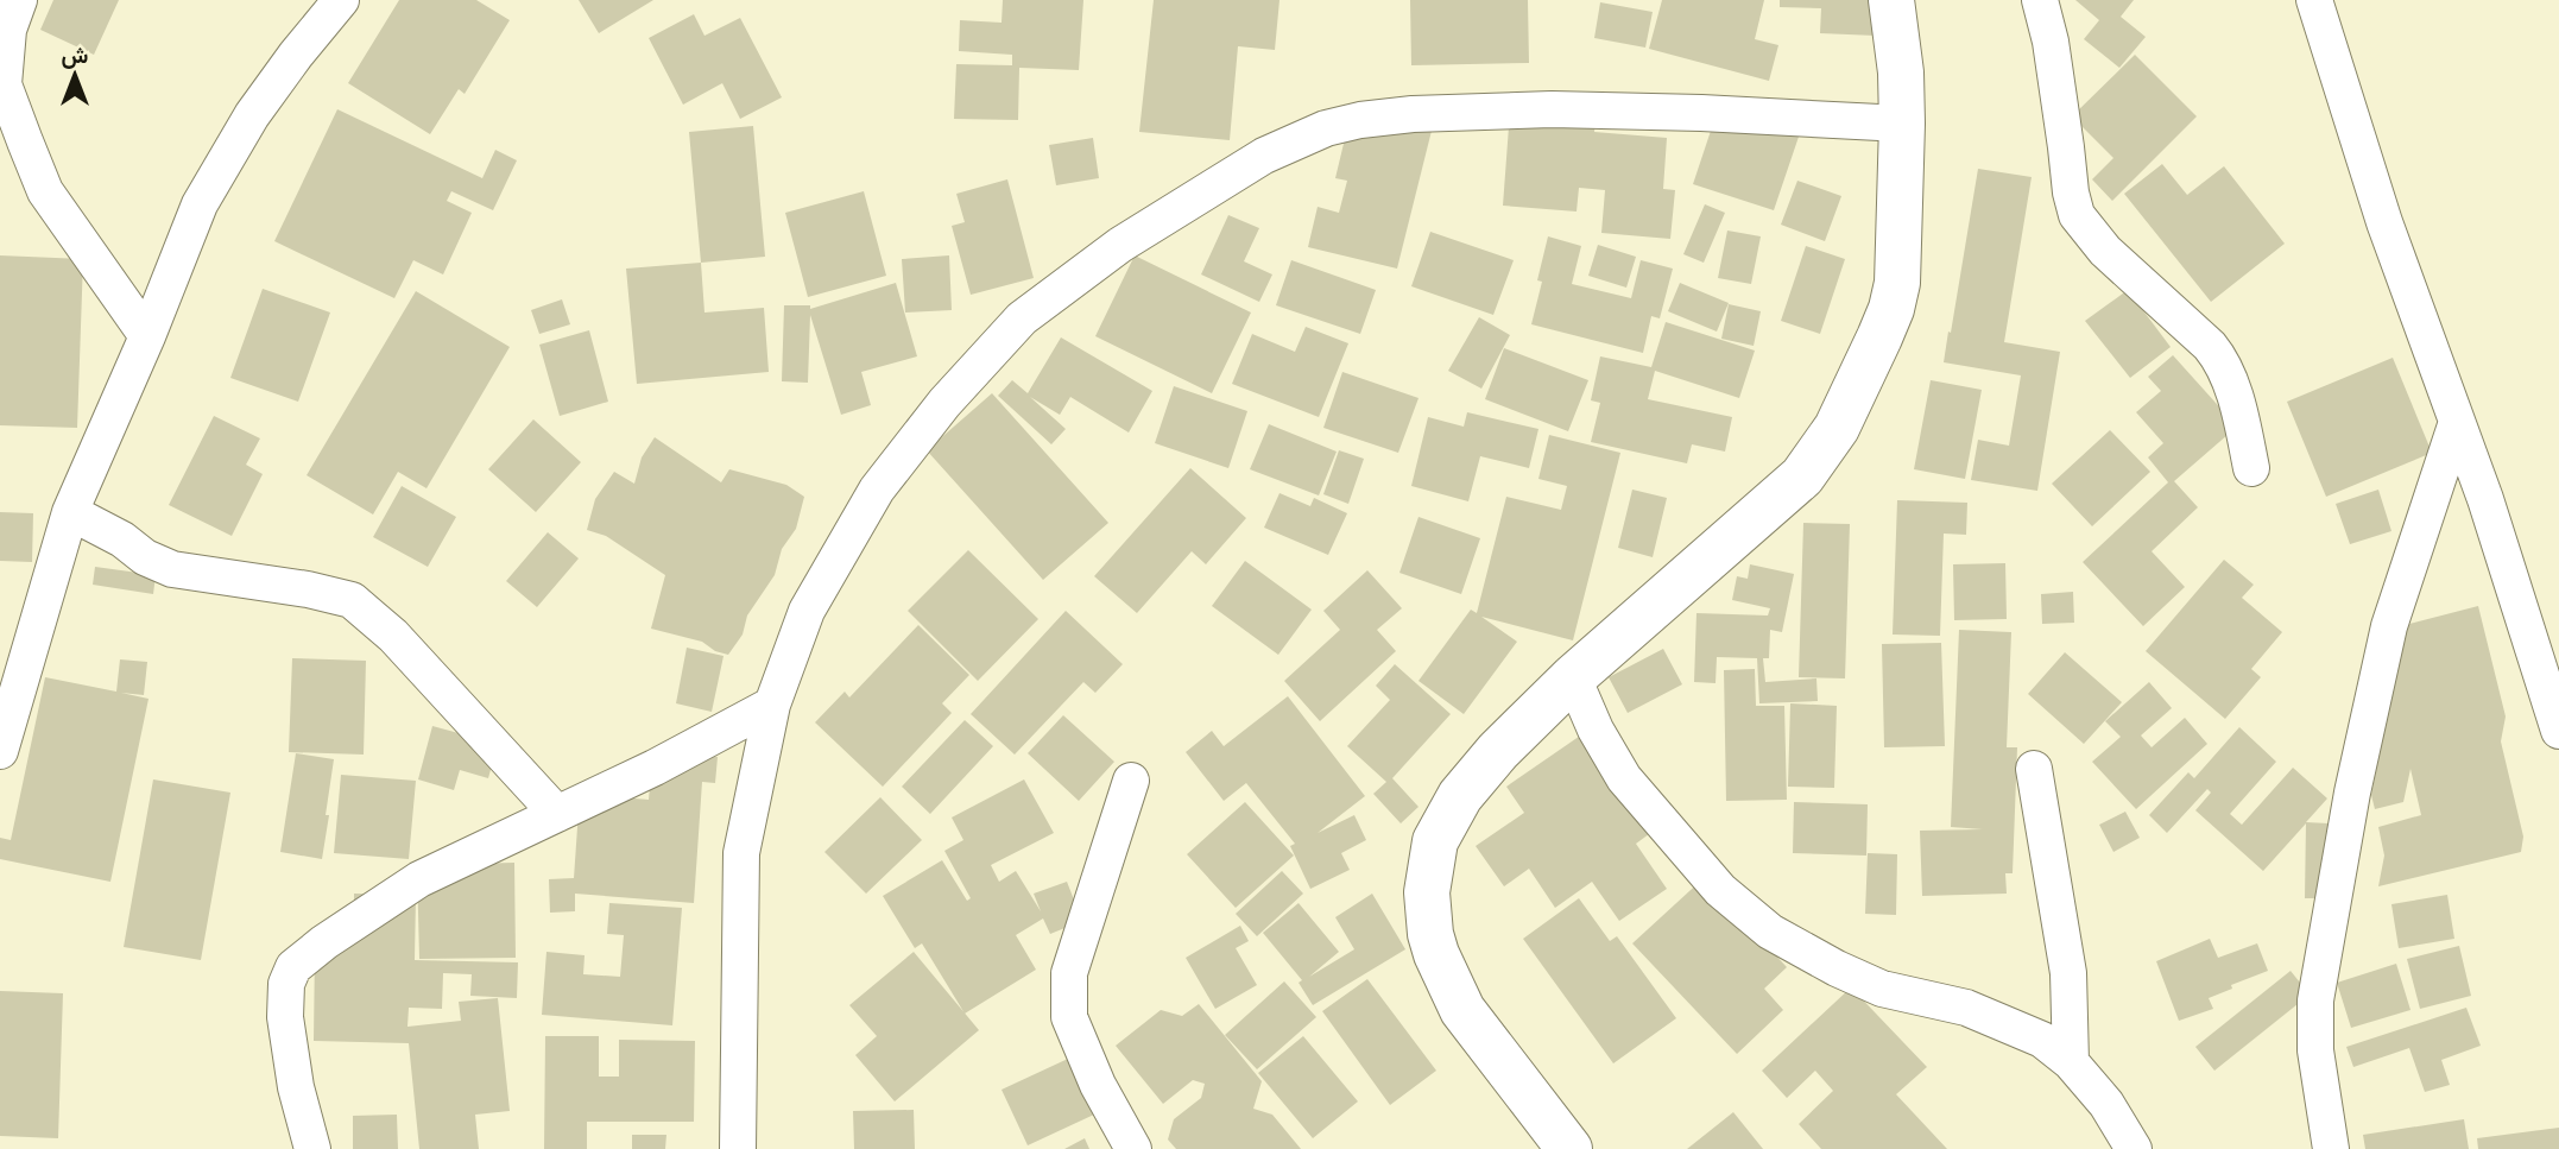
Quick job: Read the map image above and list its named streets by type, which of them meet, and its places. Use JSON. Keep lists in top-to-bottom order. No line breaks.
{"north":"top"}
